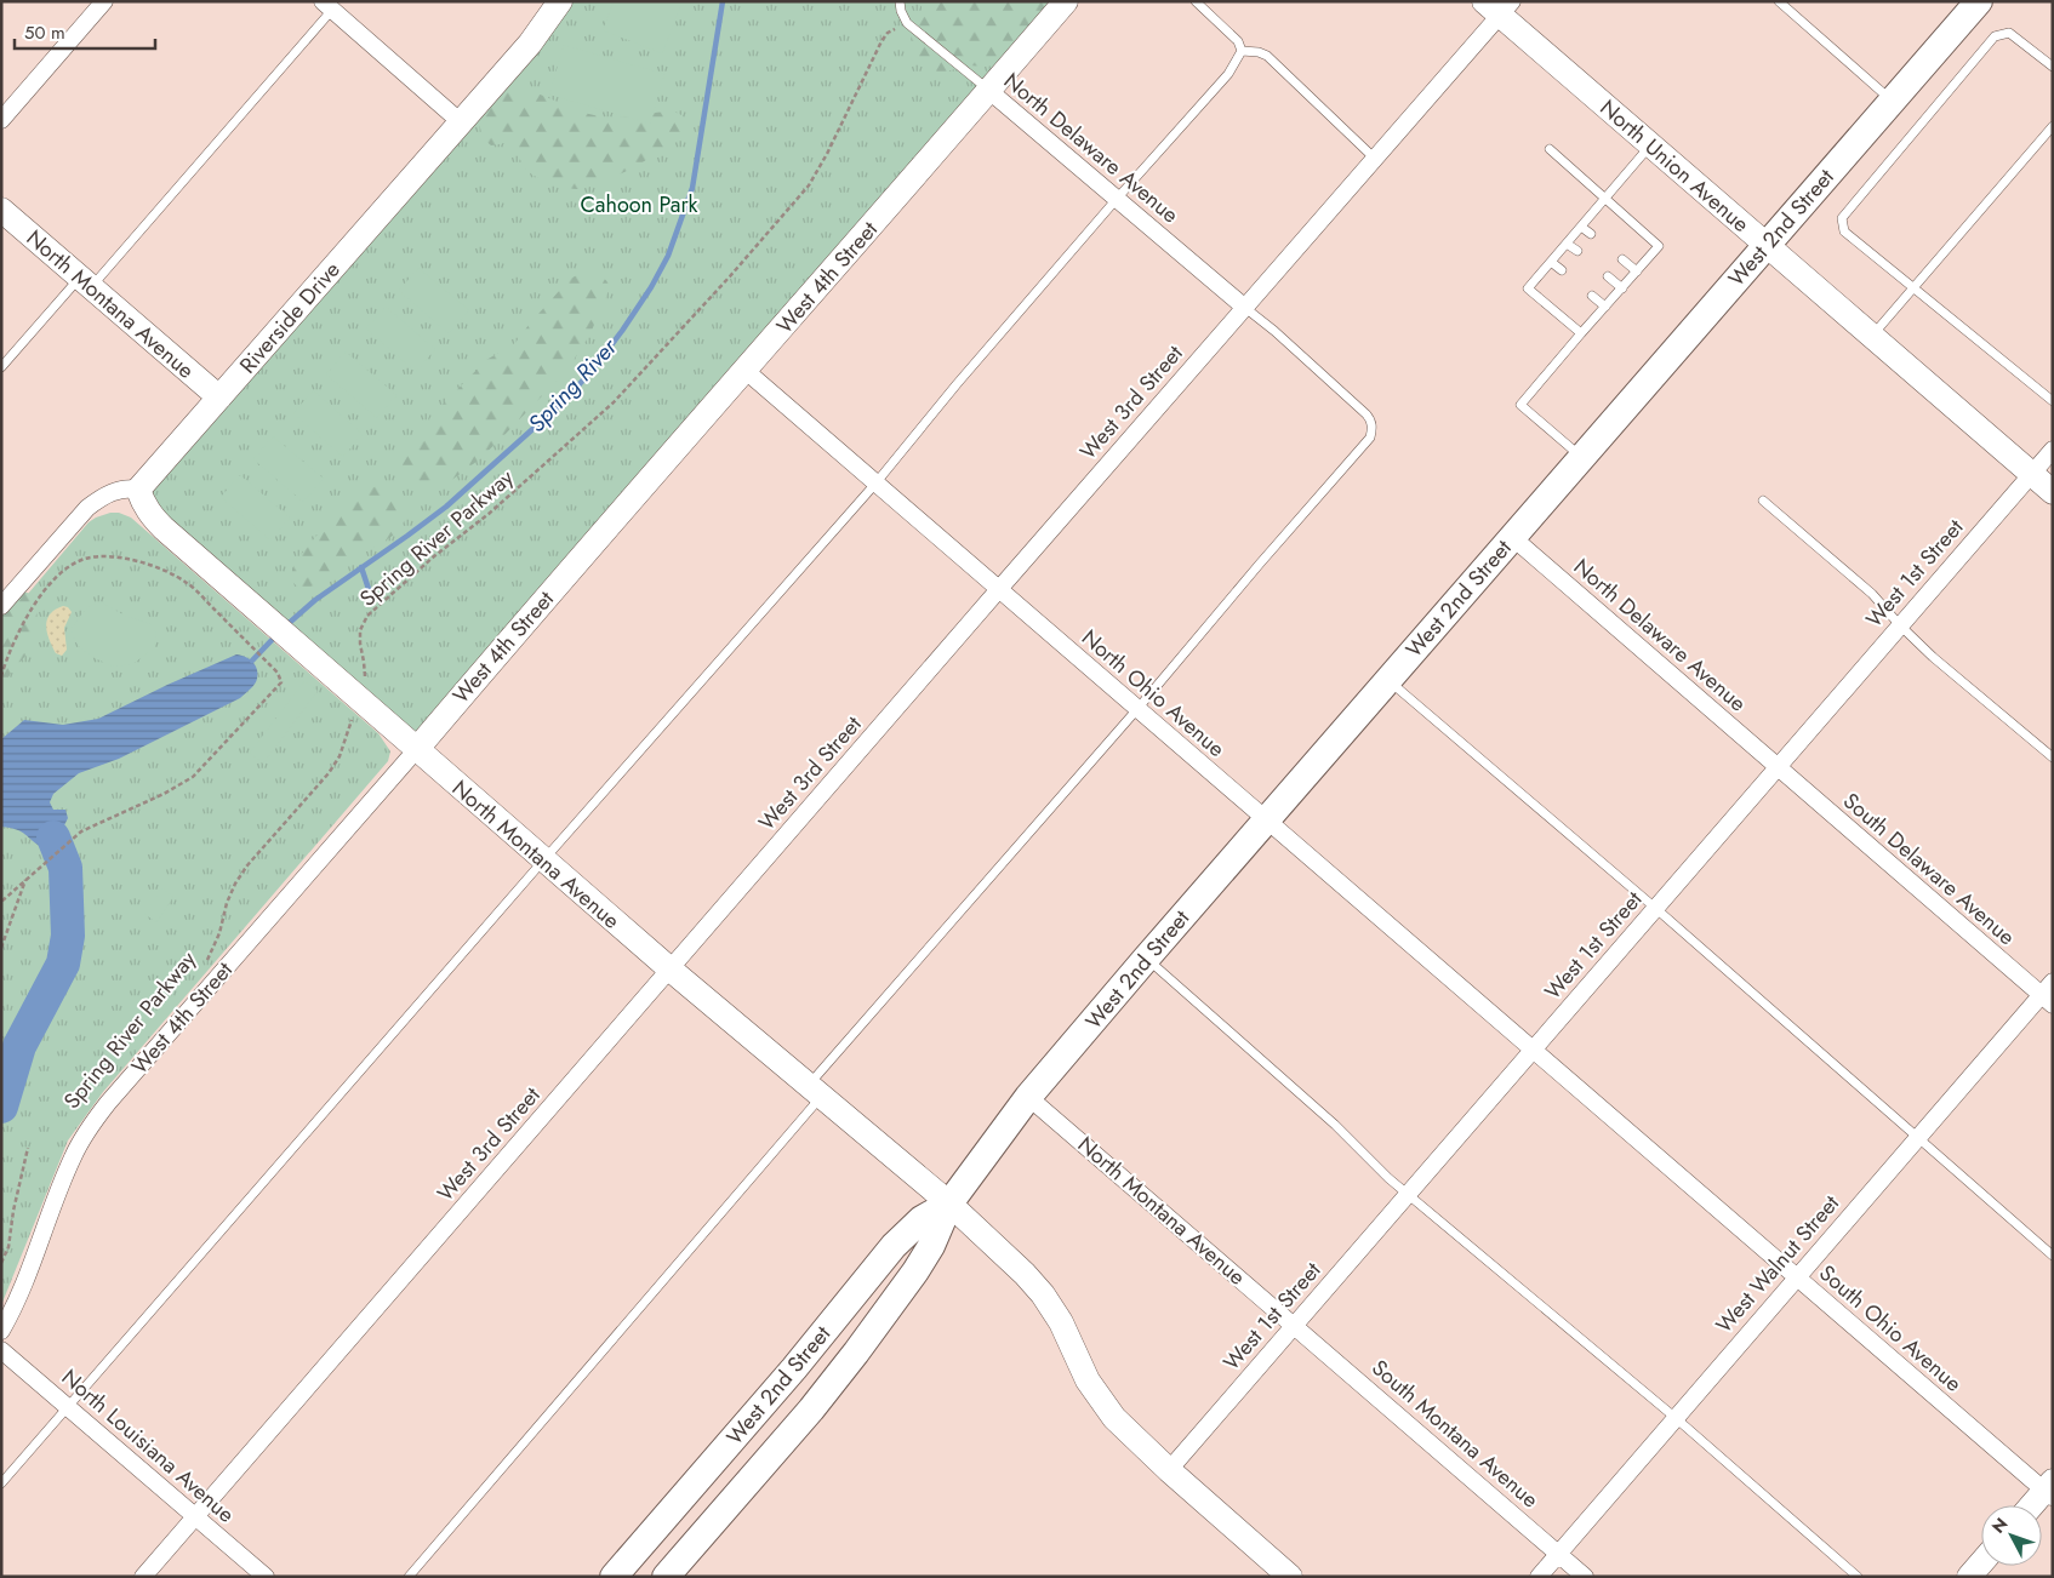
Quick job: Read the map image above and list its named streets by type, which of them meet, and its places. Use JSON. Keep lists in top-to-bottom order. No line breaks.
{"streets":{"main road":["West 2nd Street"],"street":["North Delaware Avenue","North Union Avenue","West 4th Street","North Montana Avenue","Riverside Drive","West 3rd Street","West 1st Street","North Ohio Avenue","South Delaware Avenue","West Walnut Street","South Ohio Avenue","South Montana Avenue","North Louisiana Avenue"],"path":["Spring River Parkway"]},"crossings":[["North Delaware Avenue","West 2nd Street"],["North Delaware Avenue","West 4th Street"],["North Delaware Avenue","West 3rd Street"],["North Delaware Avenue","Spring River Parkway"],["North Delaware Avenue","West 1st Street"],["North Delaware Avenue","South Delaware Avenue"],["North Union Avenue","West 2nd Street"],["North Union Avenue","West 3rd Street"],["North Union Avenue","West 1st Street"],["West 2nd Street","North Montana Avenue"],["West 2nd Street","North Ohio Avenue"],["West 4th Street","North Montana Avenue"],["West 4th Street","North Ohio Avenue"],["North Montana Avenue","Riverside Drive"],["North Montana Avenue","West 3rd Street"],["North Montana Avenue","Spring River Parkway"],["North Montana Avenue","West 1st Street"],["North Montana Avenue","South Montana Avenue"],["West 3rd Street","North Ohio Avenue"],["West 3rd Street","North Louisiana Avenue"],["West 1st Street","North Ohio Avenue"],["West 1st Street","South Delaware Avenue"],["West 1st Street","South Ohio Avenue"],["West 1st Street","South Montana Avenue"],["North Ohio Avenue","South Ohio Avenue"],["South Delaware Avenue","West Walnut Street"],["West Walnut Street","South Ohio Avenue"],["West Walnut Street","South Montana Avenue"]],"water":["Spring River"],"parks":["Cahoon Park"],"scale_bar":"50 m","north":"top left"}
